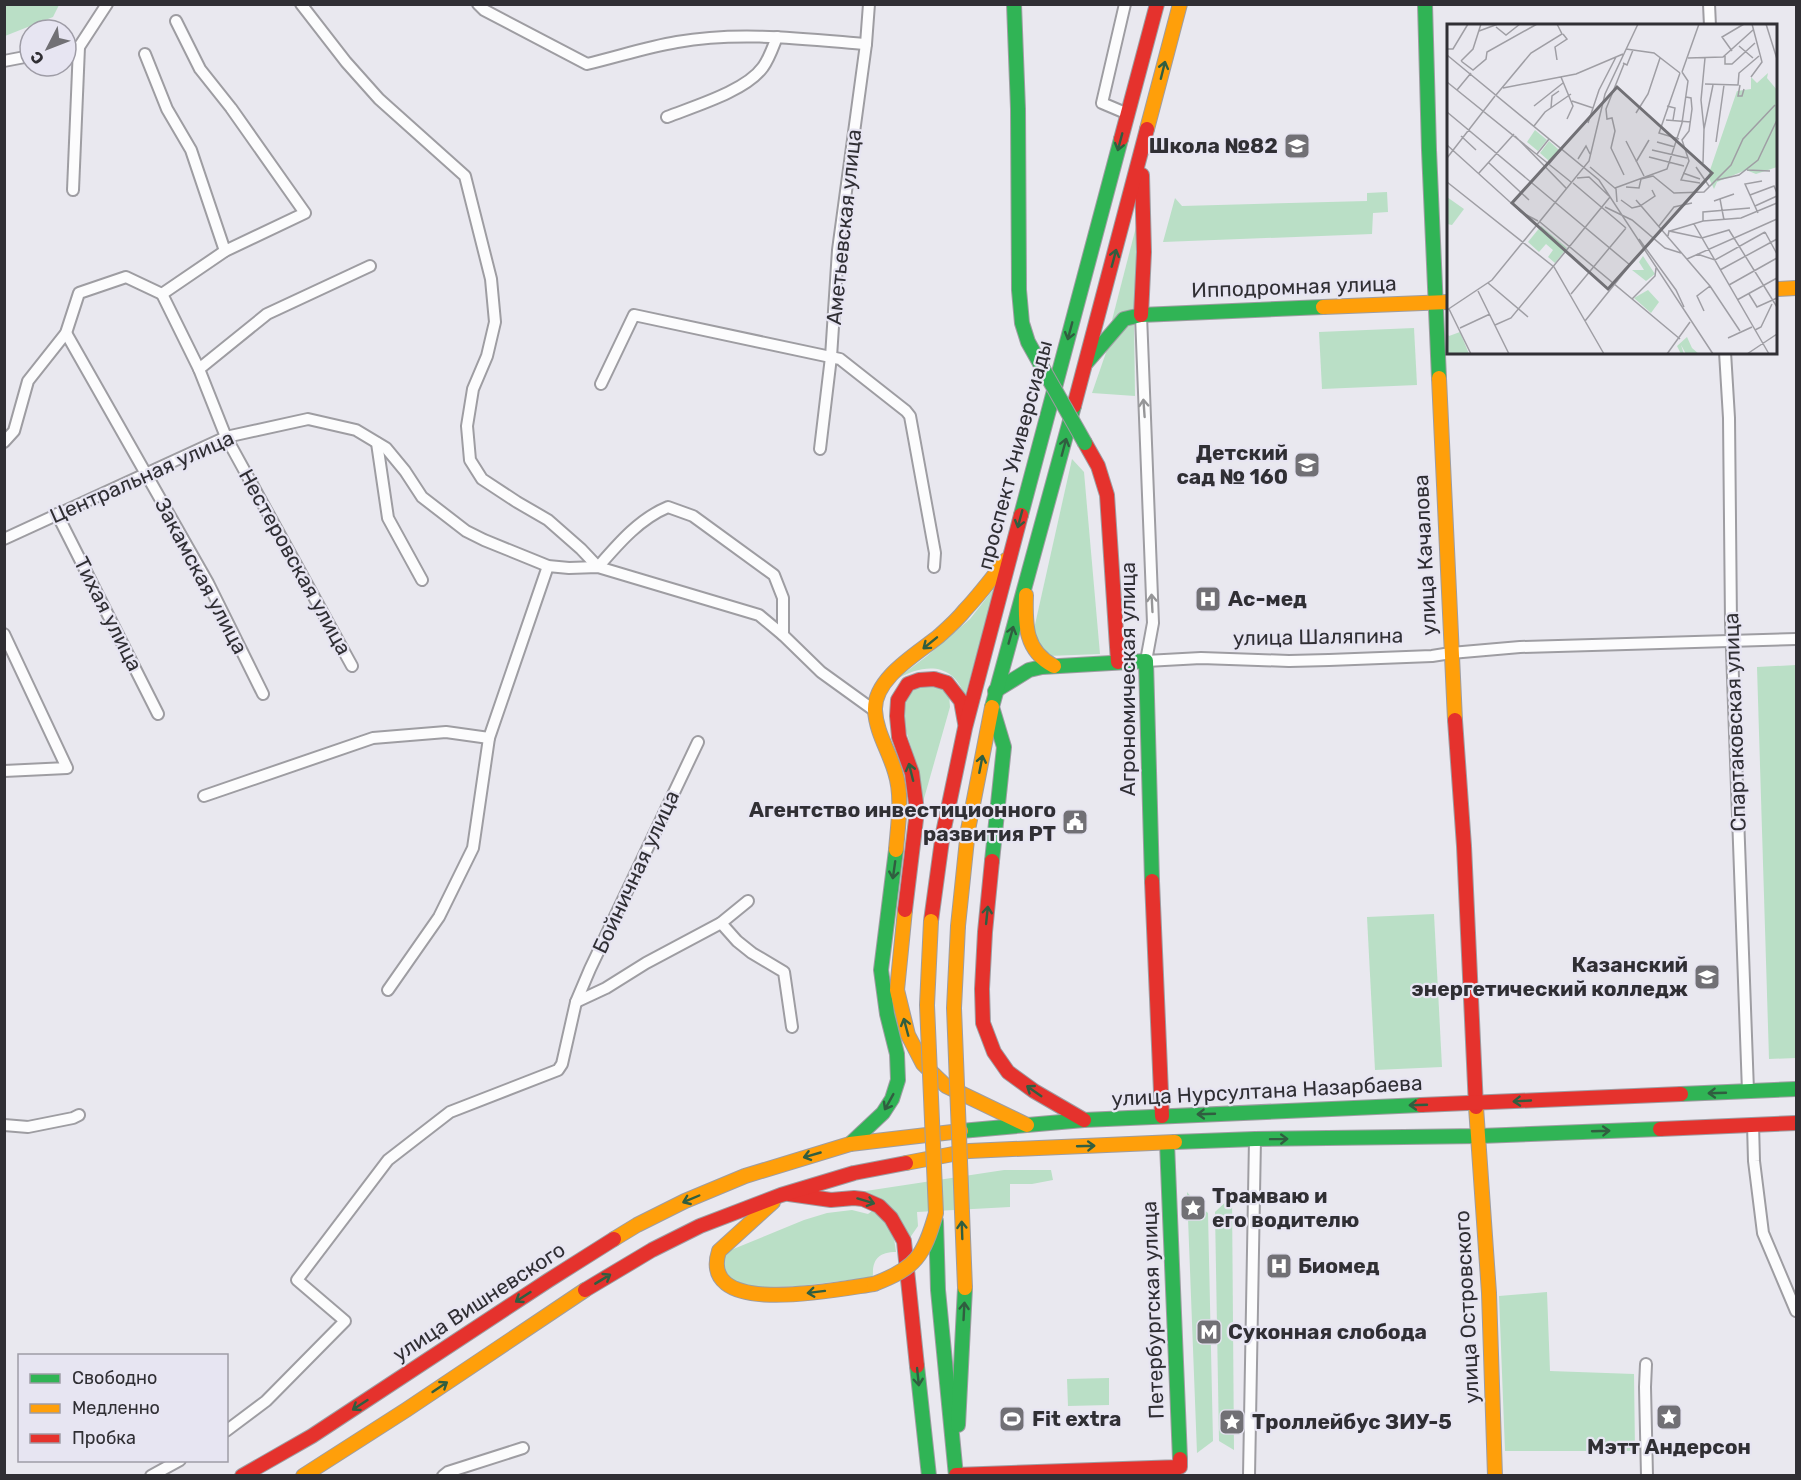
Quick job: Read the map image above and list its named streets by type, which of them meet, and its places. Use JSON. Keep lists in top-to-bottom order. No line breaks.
{"streets":{"main road":["Ипподромная улица","проспект Универсиады","улица Качалова","улица Шаляпина","Агрономическая улица","улица Нурсултана Назарбаева","улица Вишневского","улица Островского","Петербургская улица"],"street":["Аметьевская улица","Центральная улица","Нестеровская улица","Закамская улица","Тихая улица","Спартаковская улица","Бойничная улица"]},"crossings":[["Ипподромная улица","улица Качалова"],["Ипподромная улица","Агрономическая улица"],["проспект Универсиады","улица Шаляпина"],["Центральная улица","Нестеровская улица"],["Центральная улица","Закамская улица"],["Центральная улица","Тихая улица"],["улица Качалова","улица Шаляпина"],["улица Качалова","улица Нурсултана Назарбаева"],["улица Качалова","улица Островского"],["улица Шаляпина","Агрономическая улица"],["улица Шаляпина","Спартаковская улица"],["Агрономическая улица","улица Нурсултана Назарбаева"],["Спартаковская улица","улица Нурсултана Назарбаева"],["улица Нурсултана Назарбаева","улица Вишневского"]],"one_way":["Агрономическая улица"],"places":{"school or university":["Школа №82","Детский сад № 160","Казанский энергетический колледж"],"hospital":["Ас-мед","Биомед"],"public building":["Агентство инвестиционного развития РТ"],"place":["Трамваю и его водителю","Мэтт Андерсон","Троллейбус ЗИУ-5"],"metro station":["Суконная слобода"],"sports":["Fit extra"]},"legend":["Свободно","Медленно","Пробка"],"north":"bottom left"}
